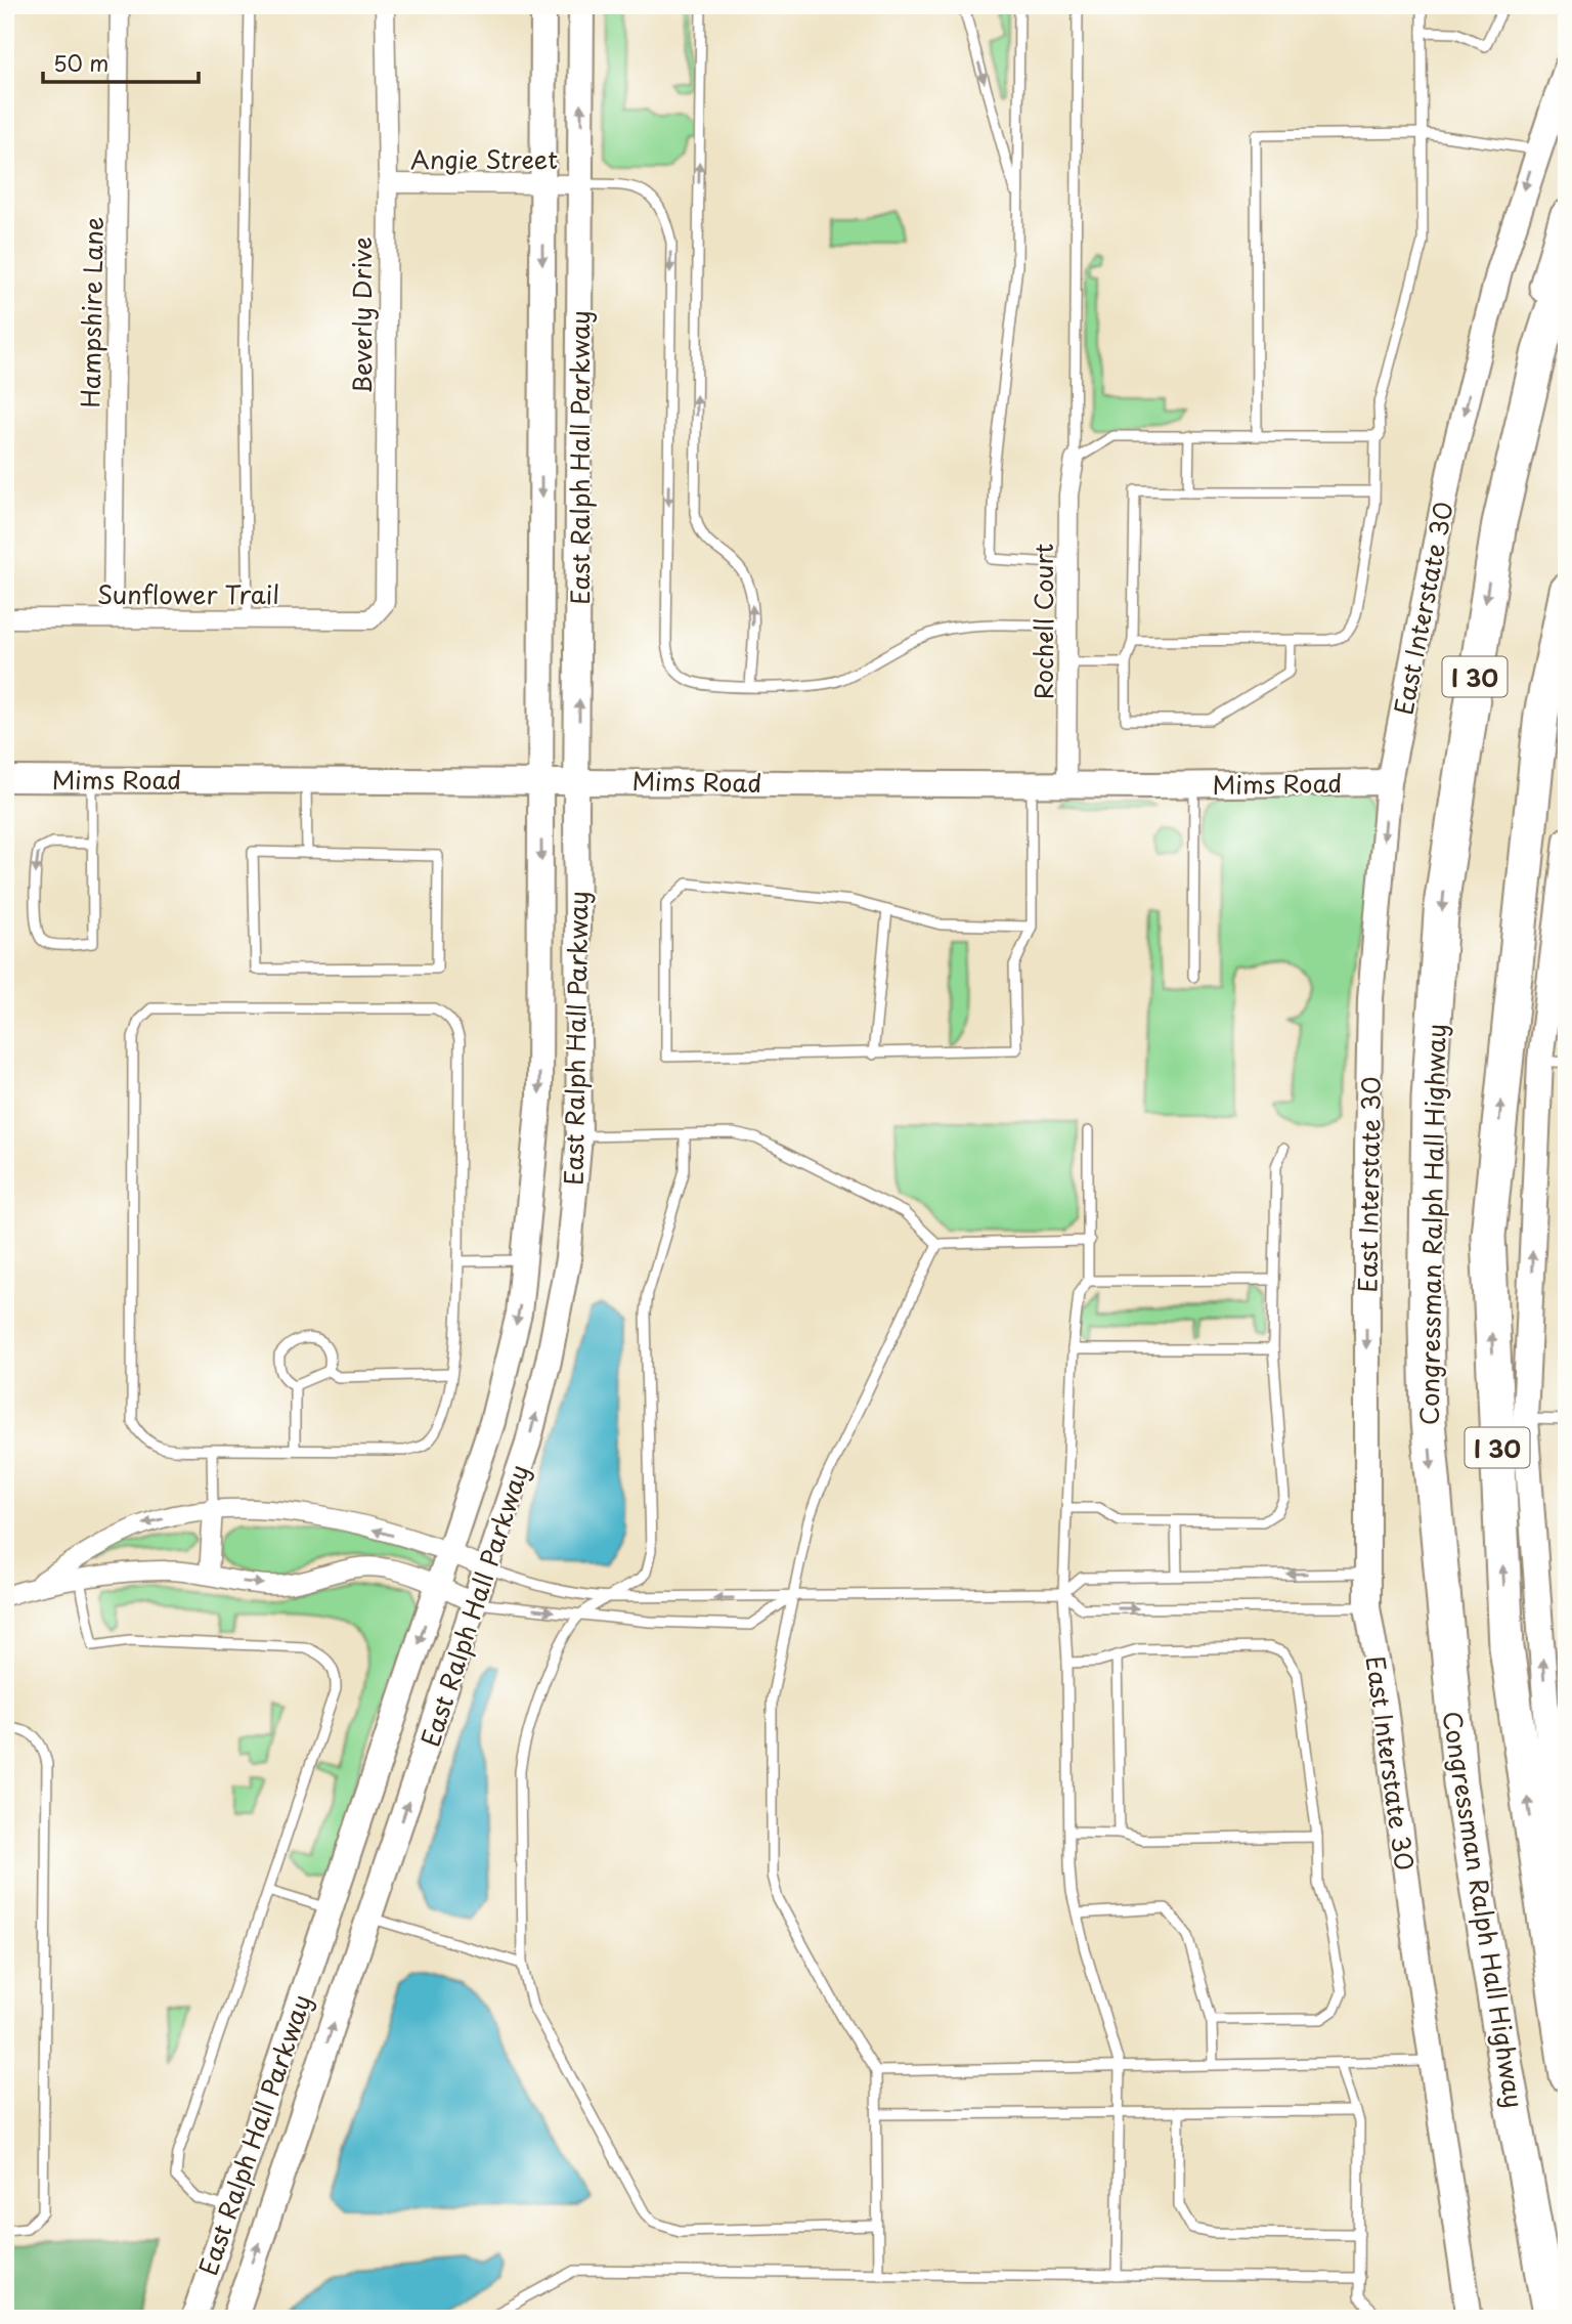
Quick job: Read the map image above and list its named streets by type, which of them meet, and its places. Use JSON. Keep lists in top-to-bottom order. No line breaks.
{"streets":{"highway":["I 30","Congressman Ralph Hall Highway"],"main road":["East Ralph Hall Parkway","East Interstate 30","Mims Road"],"street":["Angie Street","Hampshire Lane","Beverly Drive","Sunflower Trail","Rochell Court"]},"crossings":[["Angie Street","Beverly Drive"],["Angie Street","East Ralph Hall Parkway"],["Hampshire Lane","Sunflower Trail"],["Beverly Drive","Sunflower Trail"],["East Ralph Hall Parkway","Mims Road"],["East Interstate 30","Mims Road"],["Rochell Court","Mims Road"]],"scale_bar":"50 m"}
